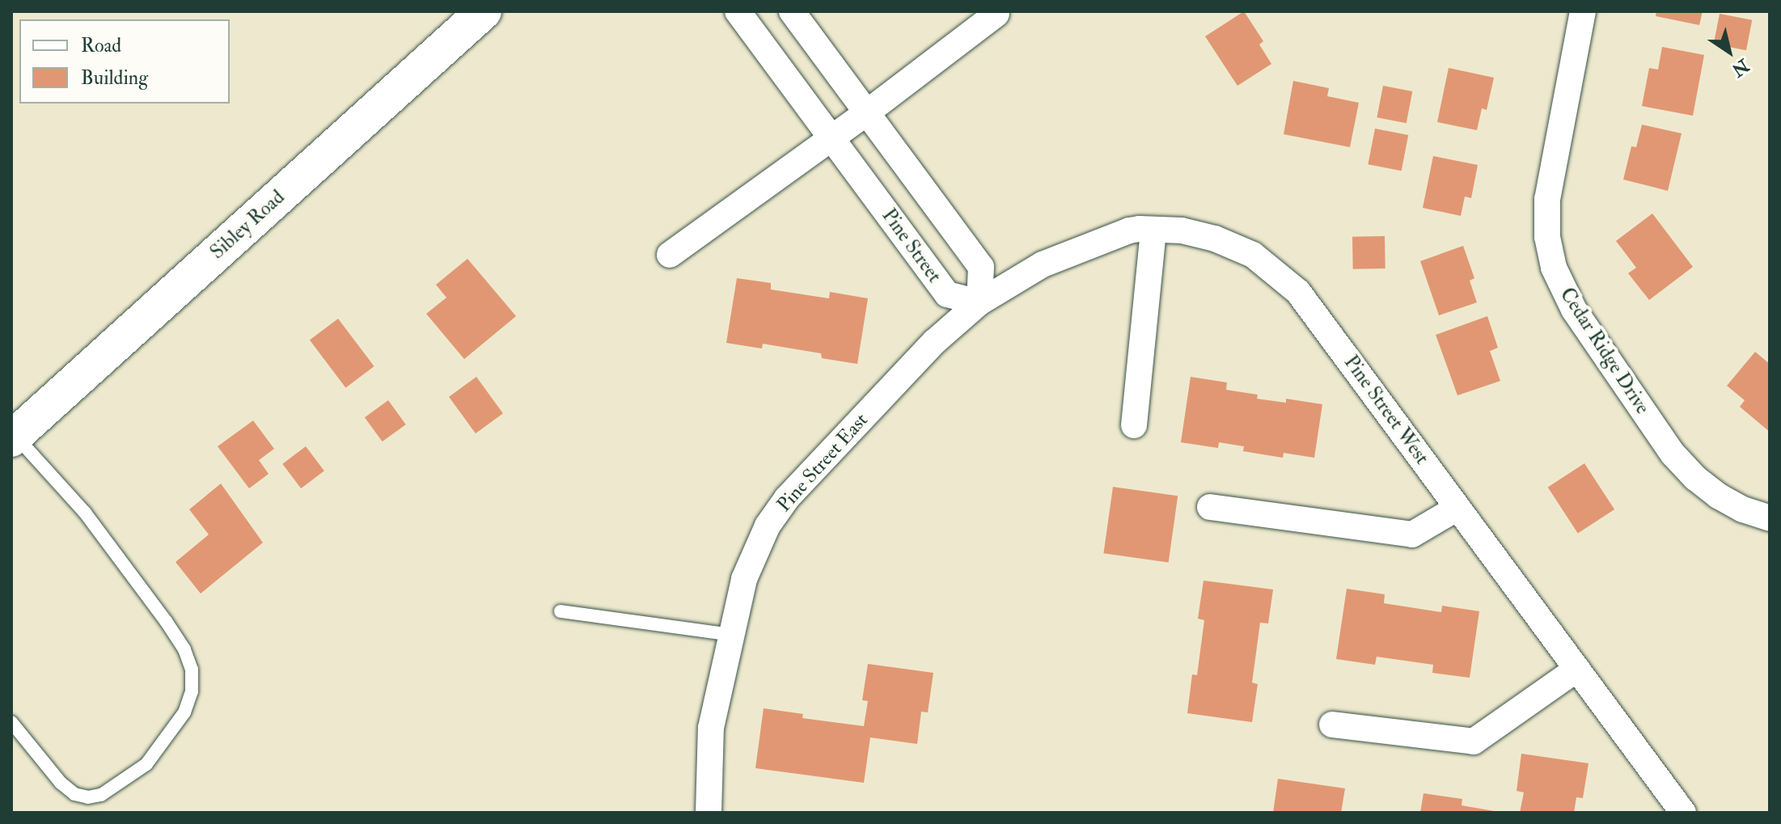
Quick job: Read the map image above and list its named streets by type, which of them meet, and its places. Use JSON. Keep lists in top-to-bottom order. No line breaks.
{"streets":{"main road":["Sibley Road"],"street":["Pine Street","Cedar Ridge Drive","Pine Street West","Pine Street East"]},"crossings":[["Pine Street","Pine Street West"],["Pine Street","Pine Street East"],["Pine Street West","Pine Street East"]],"legend":["Road","Building"],"north":"bottom right"}
